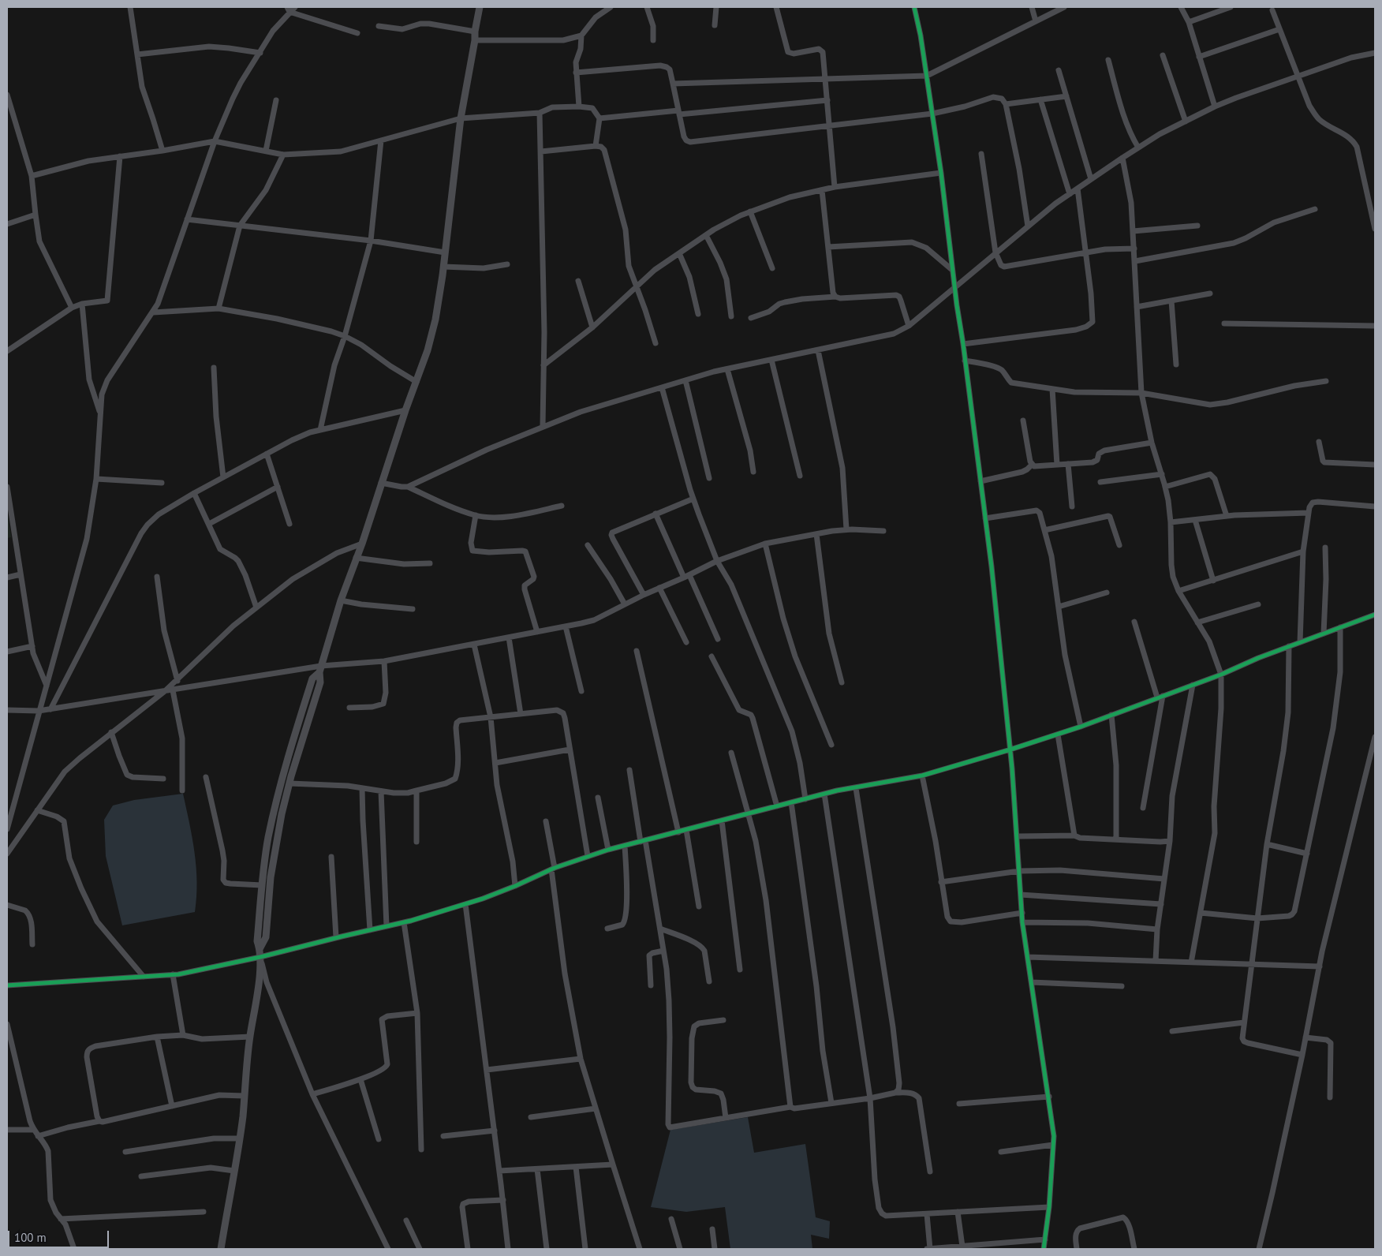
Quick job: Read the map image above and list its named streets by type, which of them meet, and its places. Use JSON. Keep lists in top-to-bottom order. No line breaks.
{"scale_bar":"100 m"}
